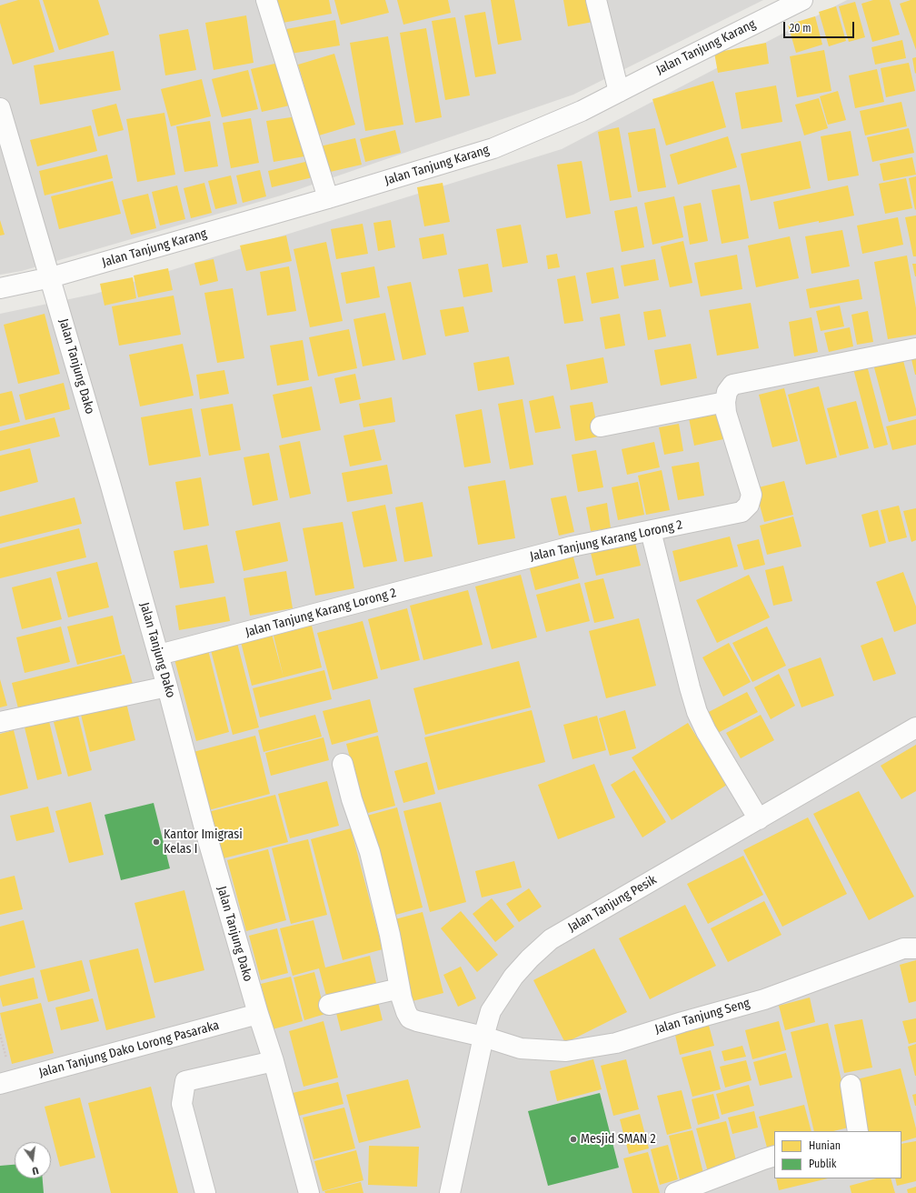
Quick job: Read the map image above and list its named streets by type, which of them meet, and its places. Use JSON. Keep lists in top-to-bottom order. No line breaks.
{"streets":{"street":["Jalan Tanjung Karang","Jalan Tanjung Dako","Jalan Tanjung Karang Lorong 2","Jalan Tanjung Pesik","Jalan Tanjung Seng","Jalan Tanjung Dako Lorong Pasaraka"]},"crossings":[["Jalan Tanjung Karang","Jalan Tanjung Dako"],["Jalan Tanjung Dako","Jalan Tanjung Karang Lorong 2"],["Jalan Tanjung Dako","Jalan Tanjung Dako Lorong Pasaraka"],["Jalan Tanjung Pesik","Jalan Tanjung Seng"]],"places":["Kantor Imigrasi Kelas I","Mesjid SMAN 2"],"legend":["Hunian","Publik"],"scale_bar":"20 m","north":"bottom"}
